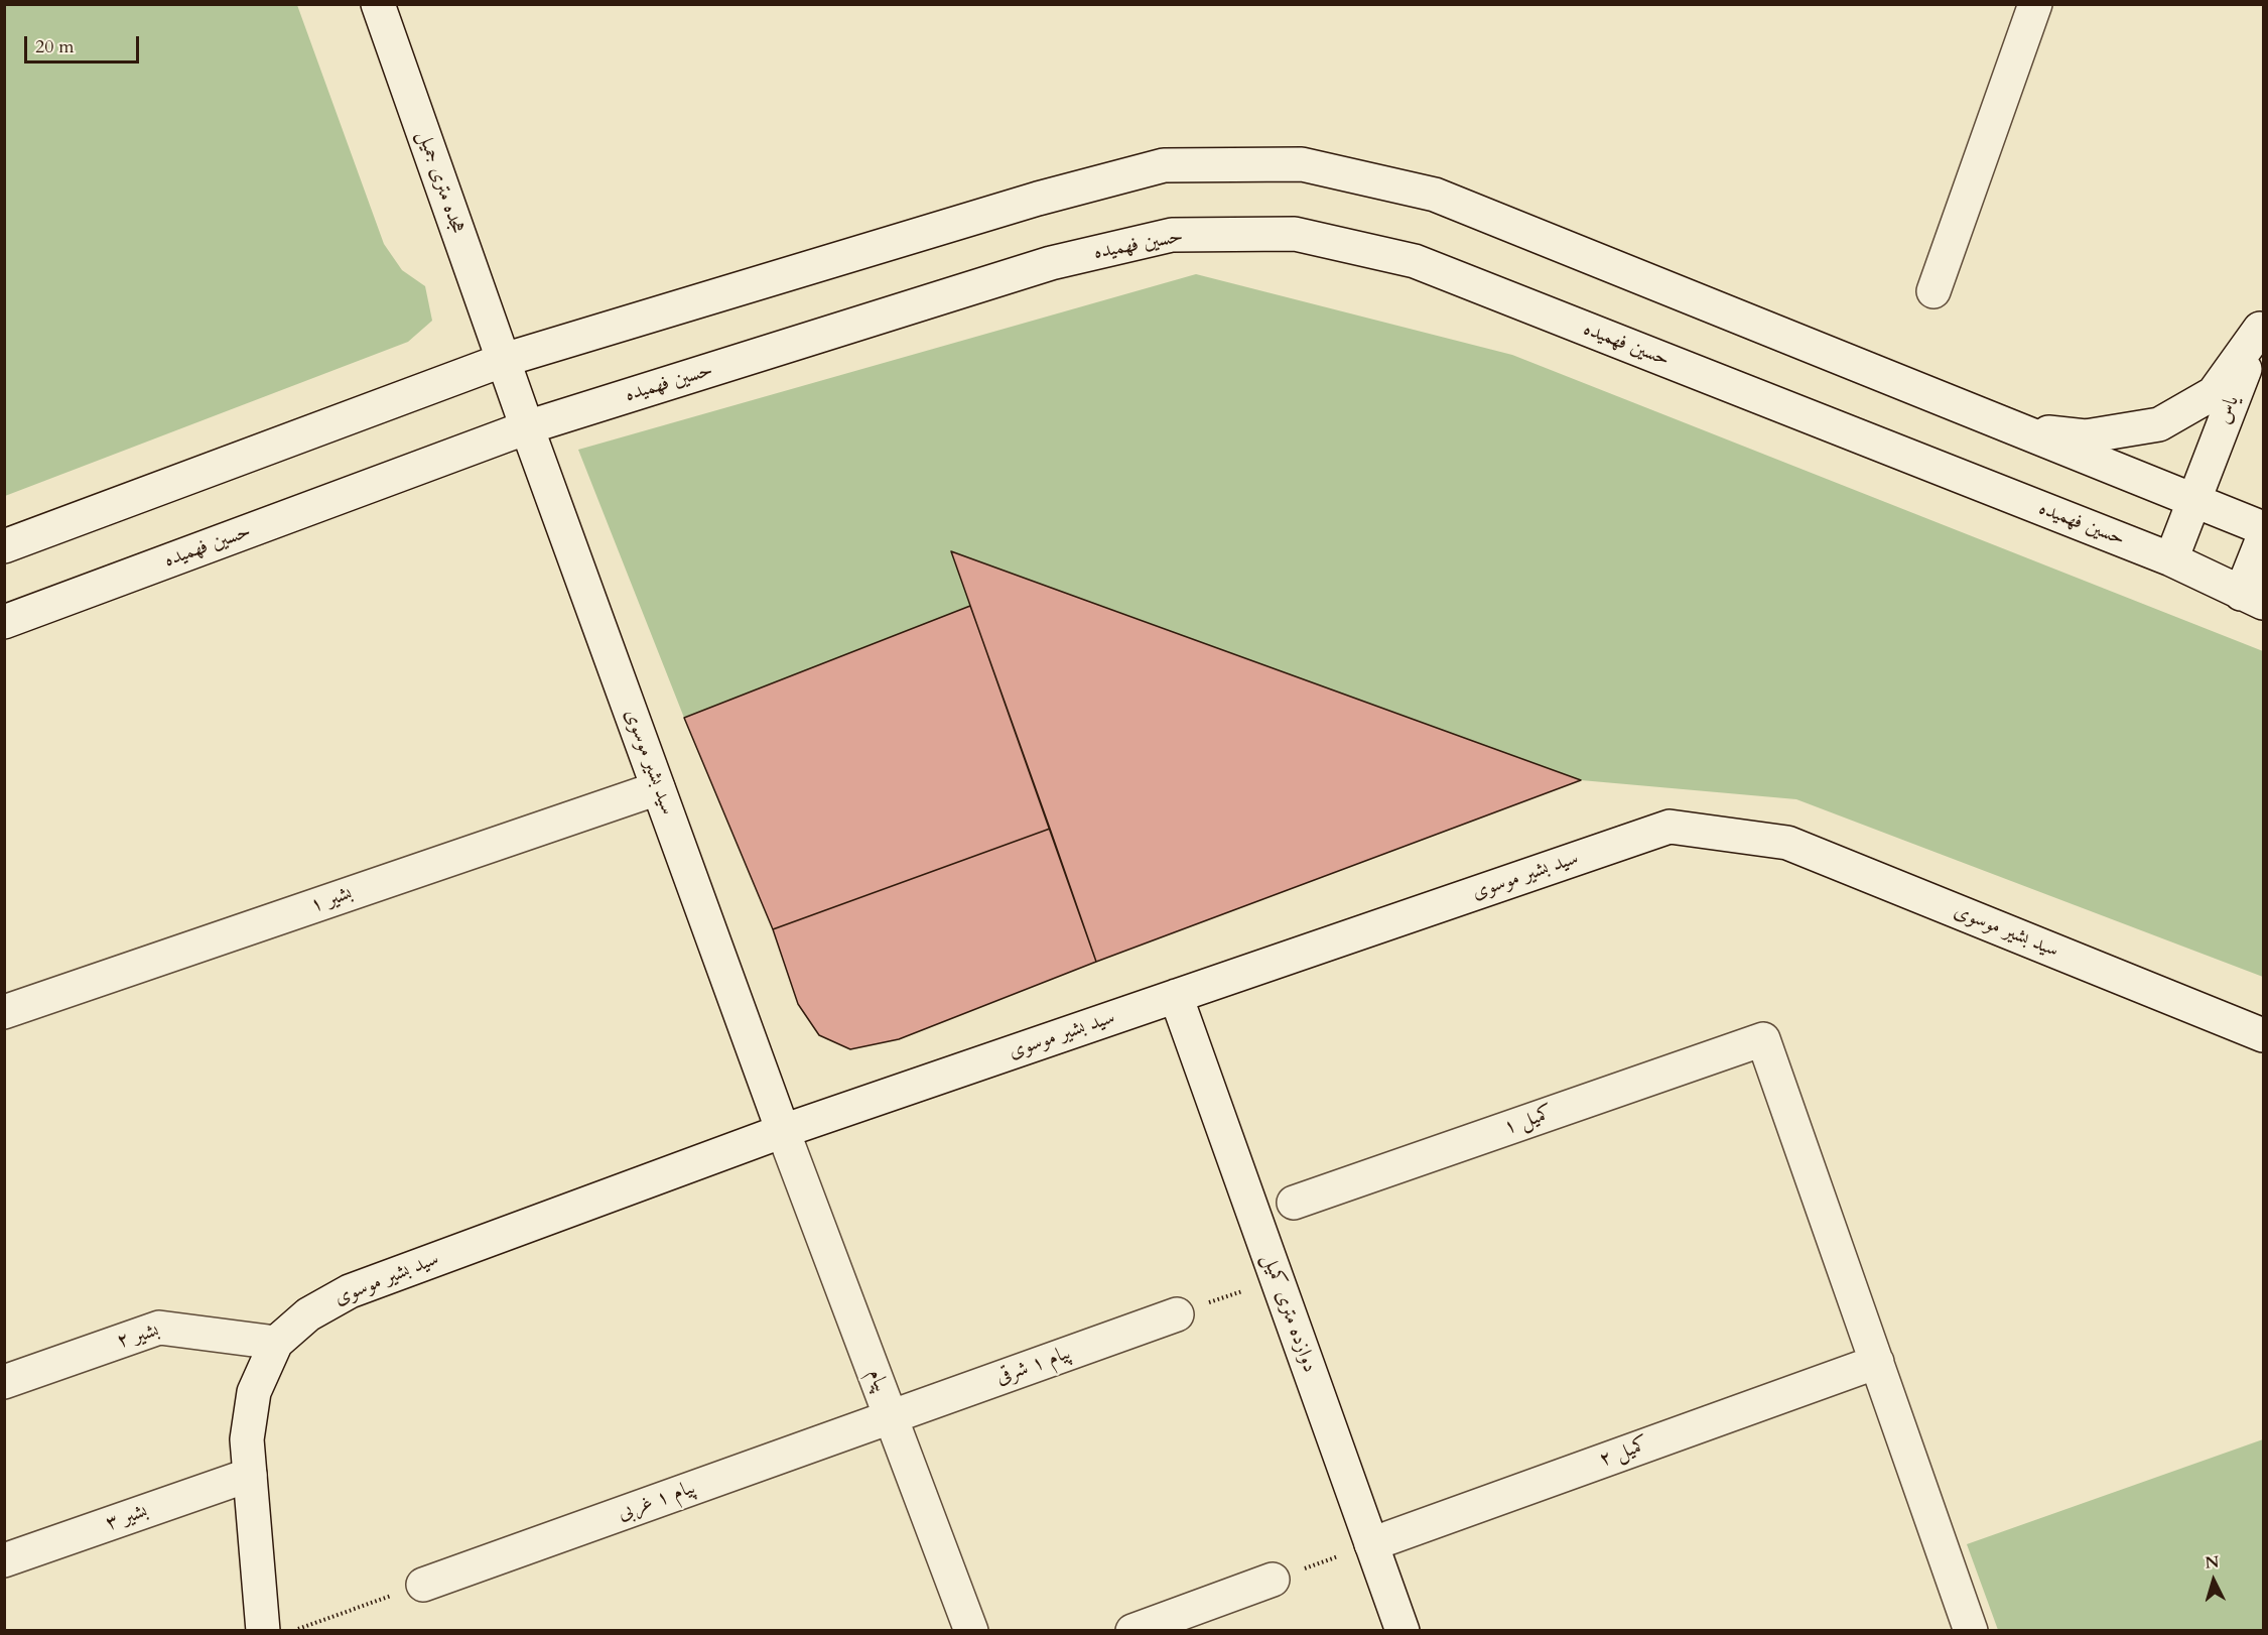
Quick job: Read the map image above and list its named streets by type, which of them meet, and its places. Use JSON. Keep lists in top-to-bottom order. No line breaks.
{"streets":{"street":["هجده متری جمیل","حسین فهمیده","یاس","سید بشیر موسوی","بشیر ۱","کمیل ۱","دوازده متری کمیل","بشیر ۲","پیام ۱ شرقی","پیام","کمیل ۲","پیام ۱ غربی","بشیر ۳"]},"crossings":[["هجده متری جمیل","حسین فهمیده"],["هجده متری جمیل","سید بشیر موسوی"],["حسین فهمیده","یاس"],["حسین فهمیده","سید بشیر موسوی"],["سید بشیر موسوی","بشیر ۱"],["سید بشیر موسوی","دوازده متری کمیل"],["سید بشیر موسوی","بشیر ۲"],["سید بشیر موسوی","پیام"],["سید بشیر موسوی","بشیر ۳"],["کمیل ۱","کمیل ۲"],["دوازده متری کمیل","کمیل ۲"],["پیام ۱ شرقی","پیام"],["پیام ۱ شرقی","پیام ۱ غربی"],["پیام","پیام ۱ غربی"]],"scale_bar":"20 m","north":"top"}
